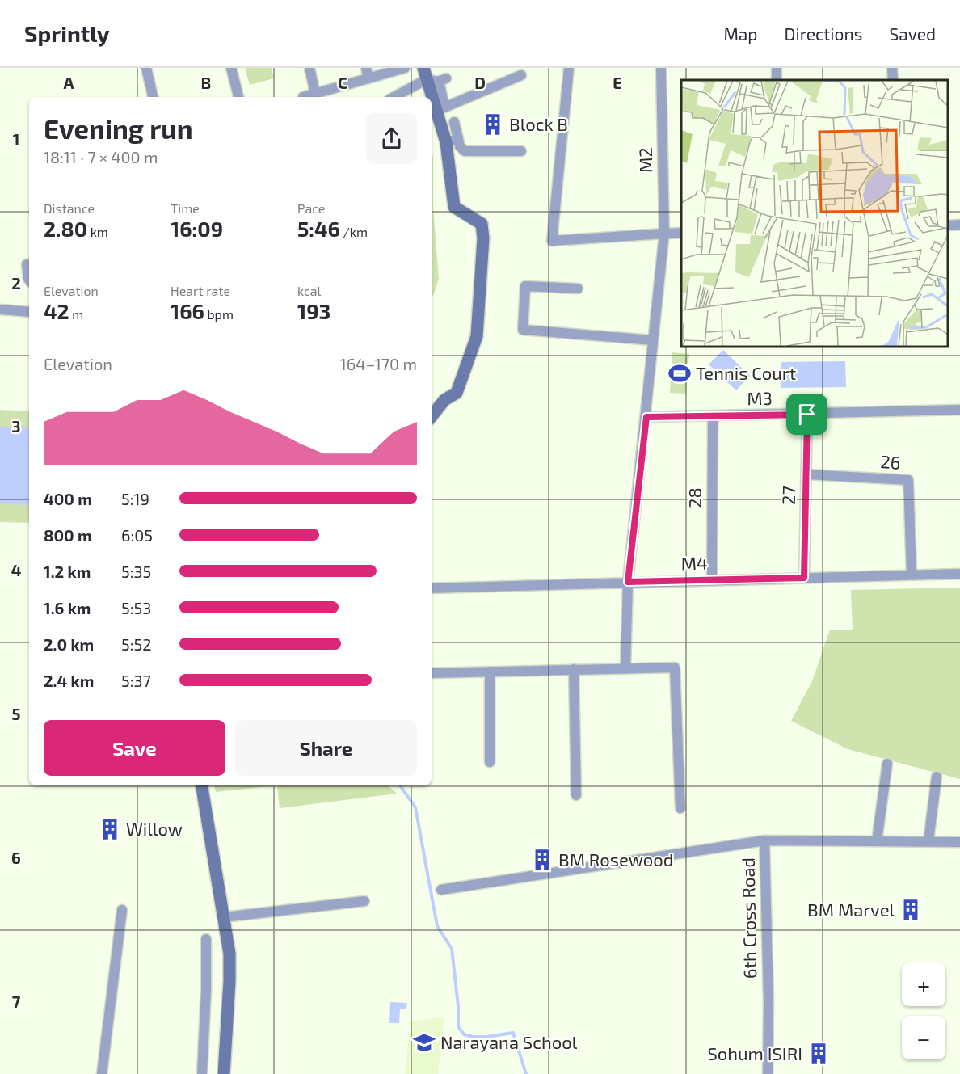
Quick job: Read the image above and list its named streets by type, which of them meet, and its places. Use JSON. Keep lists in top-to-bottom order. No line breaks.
{"streets":{"street":["M2","M3","26","27","28","M4","6th Cross Road"]},"crossings":[["M2","M3"],["M2","M4"],["M3","27"],["M3","28"],["26","27"],["26","M4"],["27","M4"],["28","M4"]],"places":{"building":["Block B","Willow","BM Rosewood","BM Marvel","Sohum ISIRI"],"sports":["Tennis Court"],"school or university":["Narayana School"]},"page":{"header":"Sprintly","nav":["Map","Directions","Saved"],"heading":["Evening run","18:11 · 7 × 400 m"],"stats":[["Distance","2.80 km"],["Time","16:09"],["Pace","5:46 /km"],["Elevation","42 m"],["Heart rate","166 bpm"],["kcal","193"]],"chart":["Elevation","164–170 m"],"list":[{"name":"400 m","note":"5:19"},{"name":"800 m","note":"6:05"},{"name":"1.2 km","note":"5:35"},{"name":"1.6 km","note":"5:53"},{"name":"2.0 km","note":"5:52"},{"name":"2.4 km","note":"5:37"}],"buttons":["Save","Share"],"map_buttons":["+","−"]},"grid":{"columns":["A","B","C","D","E"],"rows":["1","2","3","4","5","6","7"]}}
